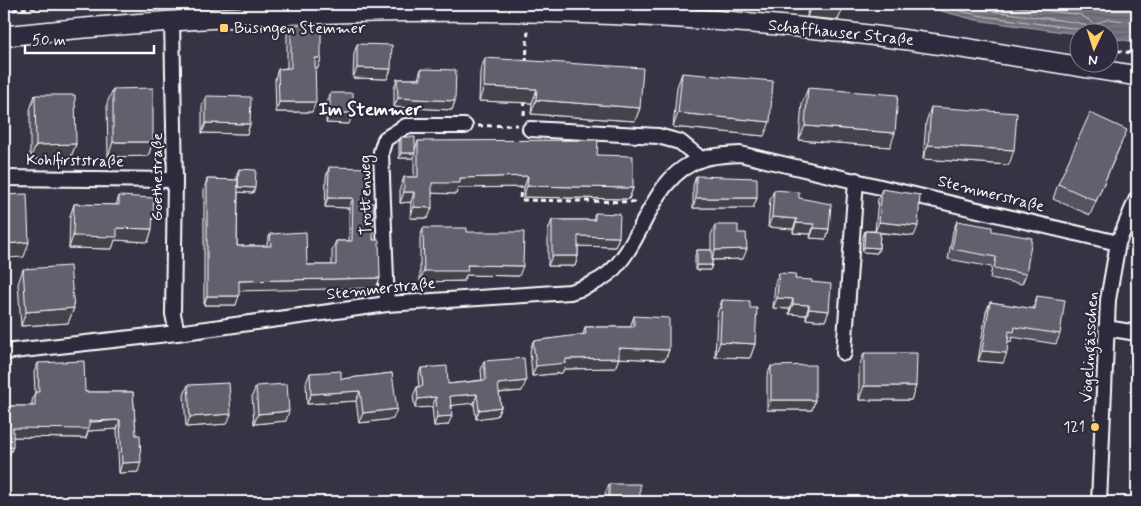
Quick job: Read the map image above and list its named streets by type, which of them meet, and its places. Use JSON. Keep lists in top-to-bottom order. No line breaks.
{"streets":{"main road":["Schaffhauser Straße"],"street":["Kohlfirststraße","Goethestraße","Stemmerstraße","Trottenweg","Vögelingässchen"]},"crossings":[["Schaffhauser Straße","Goethestraße"],["Kohlfirststraße","Goethestraße"],["Goethestraße","Stemmerstraße"],["Stemmerstraße","Trottenweg"],["Stemmerstraße","Vögelingässchen"]],"districts":["Im Stemmer"],"places":{"transit":["Büsingen Stemmer"],"other":["121"]},"scale_bar":"50 m","north":"bottom"}
